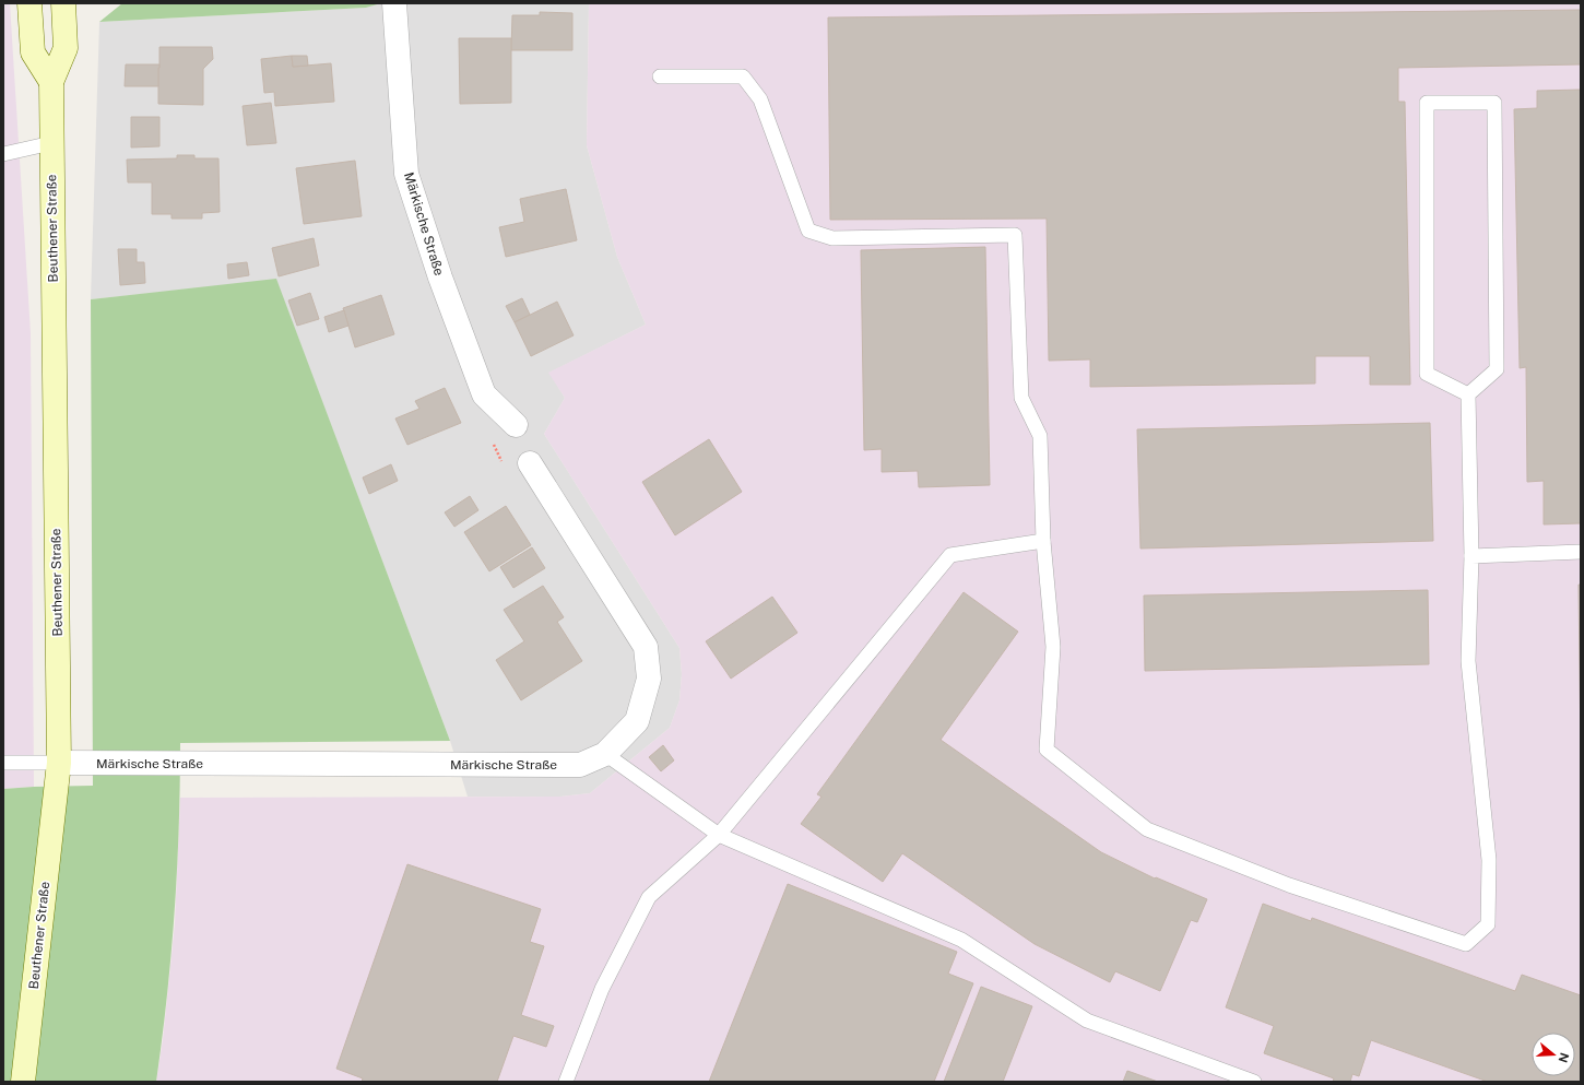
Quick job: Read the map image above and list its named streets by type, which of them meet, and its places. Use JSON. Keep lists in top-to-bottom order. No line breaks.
{"streets":{"street":["Märkische Straße","Beuthener Straße"]},"crossings":[["Märkische Straße","Beuthener Straße"]],"north":"right"}
